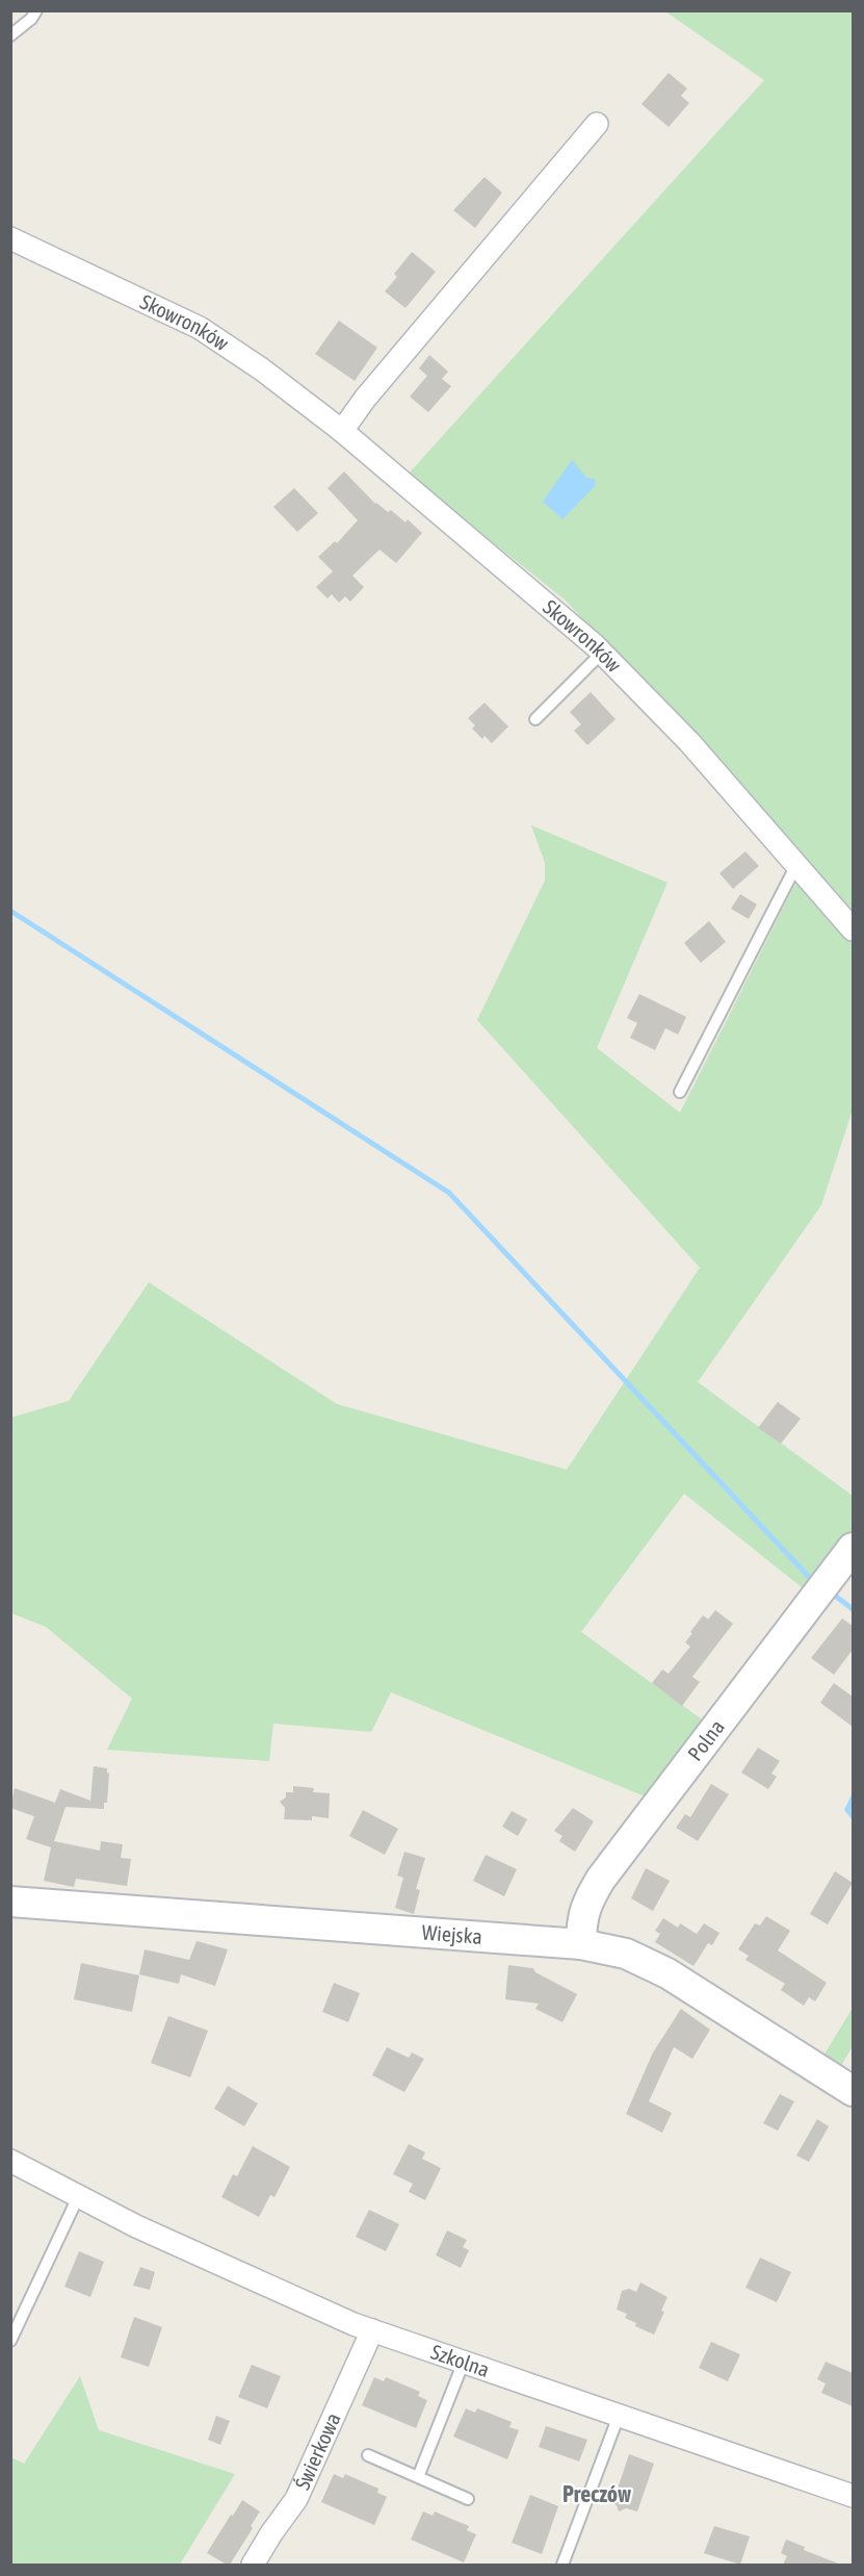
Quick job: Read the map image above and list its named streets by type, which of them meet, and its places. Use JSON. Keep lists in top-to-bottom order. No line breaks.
{"streets":{"street":["Skowronków","Polna","Wiejska","Szkolna","Świerkowa"]},"crossings":[["Polna","Wiejska"],["Szkolna","Świerkowa"]],"districts":["Preczów"]}
